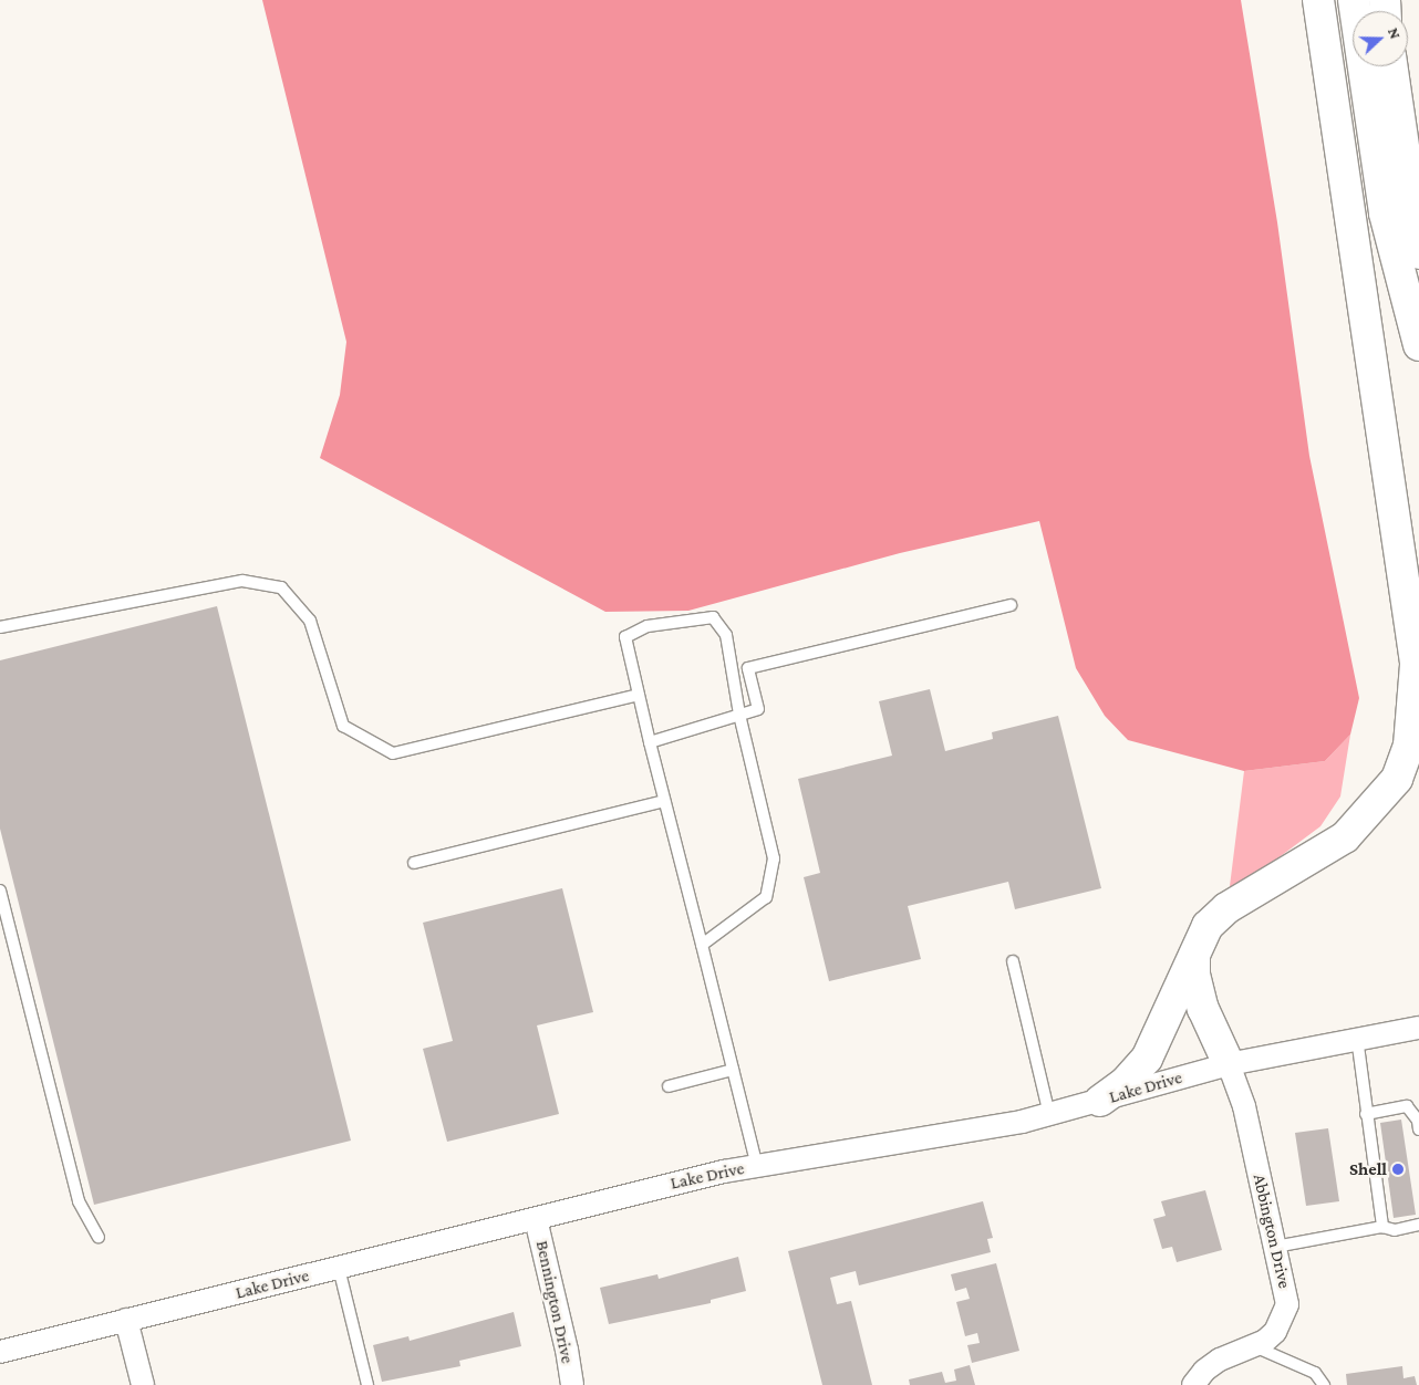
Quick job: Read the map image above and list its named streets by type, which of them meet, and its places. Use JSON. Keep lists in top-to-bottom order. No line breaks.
{"streets":{"street":["Lake Drive","Abbington Drive","Bennington Drive"]},"crossings":[["Lake Drive","Abbington Drive"],["Lake Drive","Bennington Drive"]],"places":["Shell"],"north":"right"}
